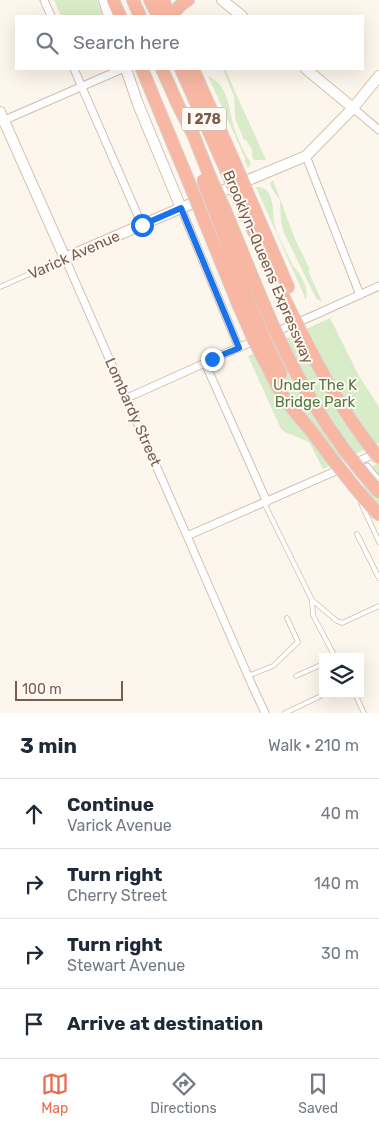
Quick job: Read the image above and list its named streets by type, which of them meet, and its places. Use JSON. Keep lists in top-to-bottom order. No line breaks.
{"streets":{"highway":["I 278","Brooklyn-Queens Expressway"],"main road":["Varick Avenue","Lombardy Street"]},"crossings":[["I 278","Brooklyn-Queens Expressway"],["Varick Avenue","Lombardy Street"]],"parks":["Under The K Bridge Park"],"scale_bar":"100 m","page":{"search":"Search here","scale":"100 m","heading":["3 min","Walk · 210 m"],"list":[["Continue","Varick Avenue","40 m"],["Turn right","Cherry Street","140 m"],["Turn right","Stewart Avenue","30 m"],"Arrive at destination"],"nav":["Map","Directions","Saved"]}}
